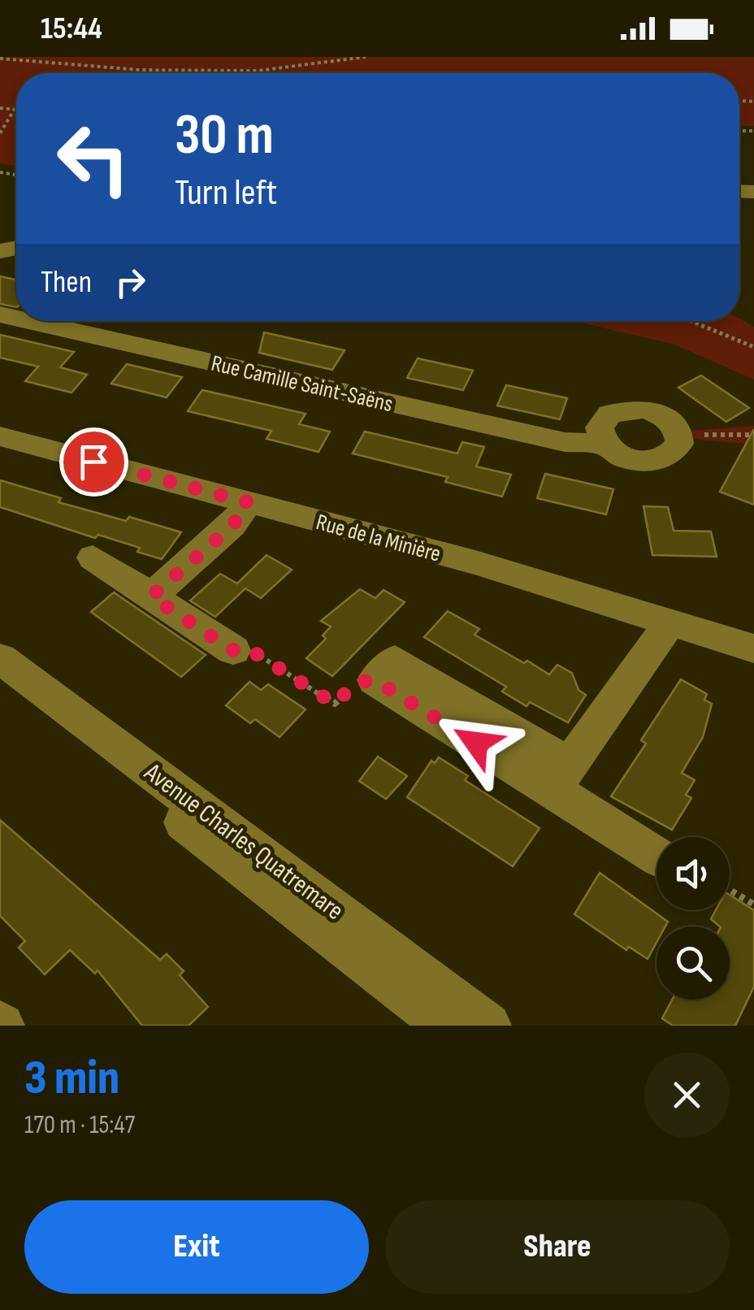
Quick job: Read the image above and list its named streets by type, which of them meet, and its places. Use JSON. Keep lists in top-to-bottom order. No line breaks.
{"streets":{"street":["Rue Camille Saint-Saëns","Rue de la Minière","Avenue Charles Quatremare"]},"page":{"status":"15:44","turn":["30 m","Turn left"],"then":"Then","heading":["3 min","170 m · 15:47"],"buttons":["Exit","Share"]}}
